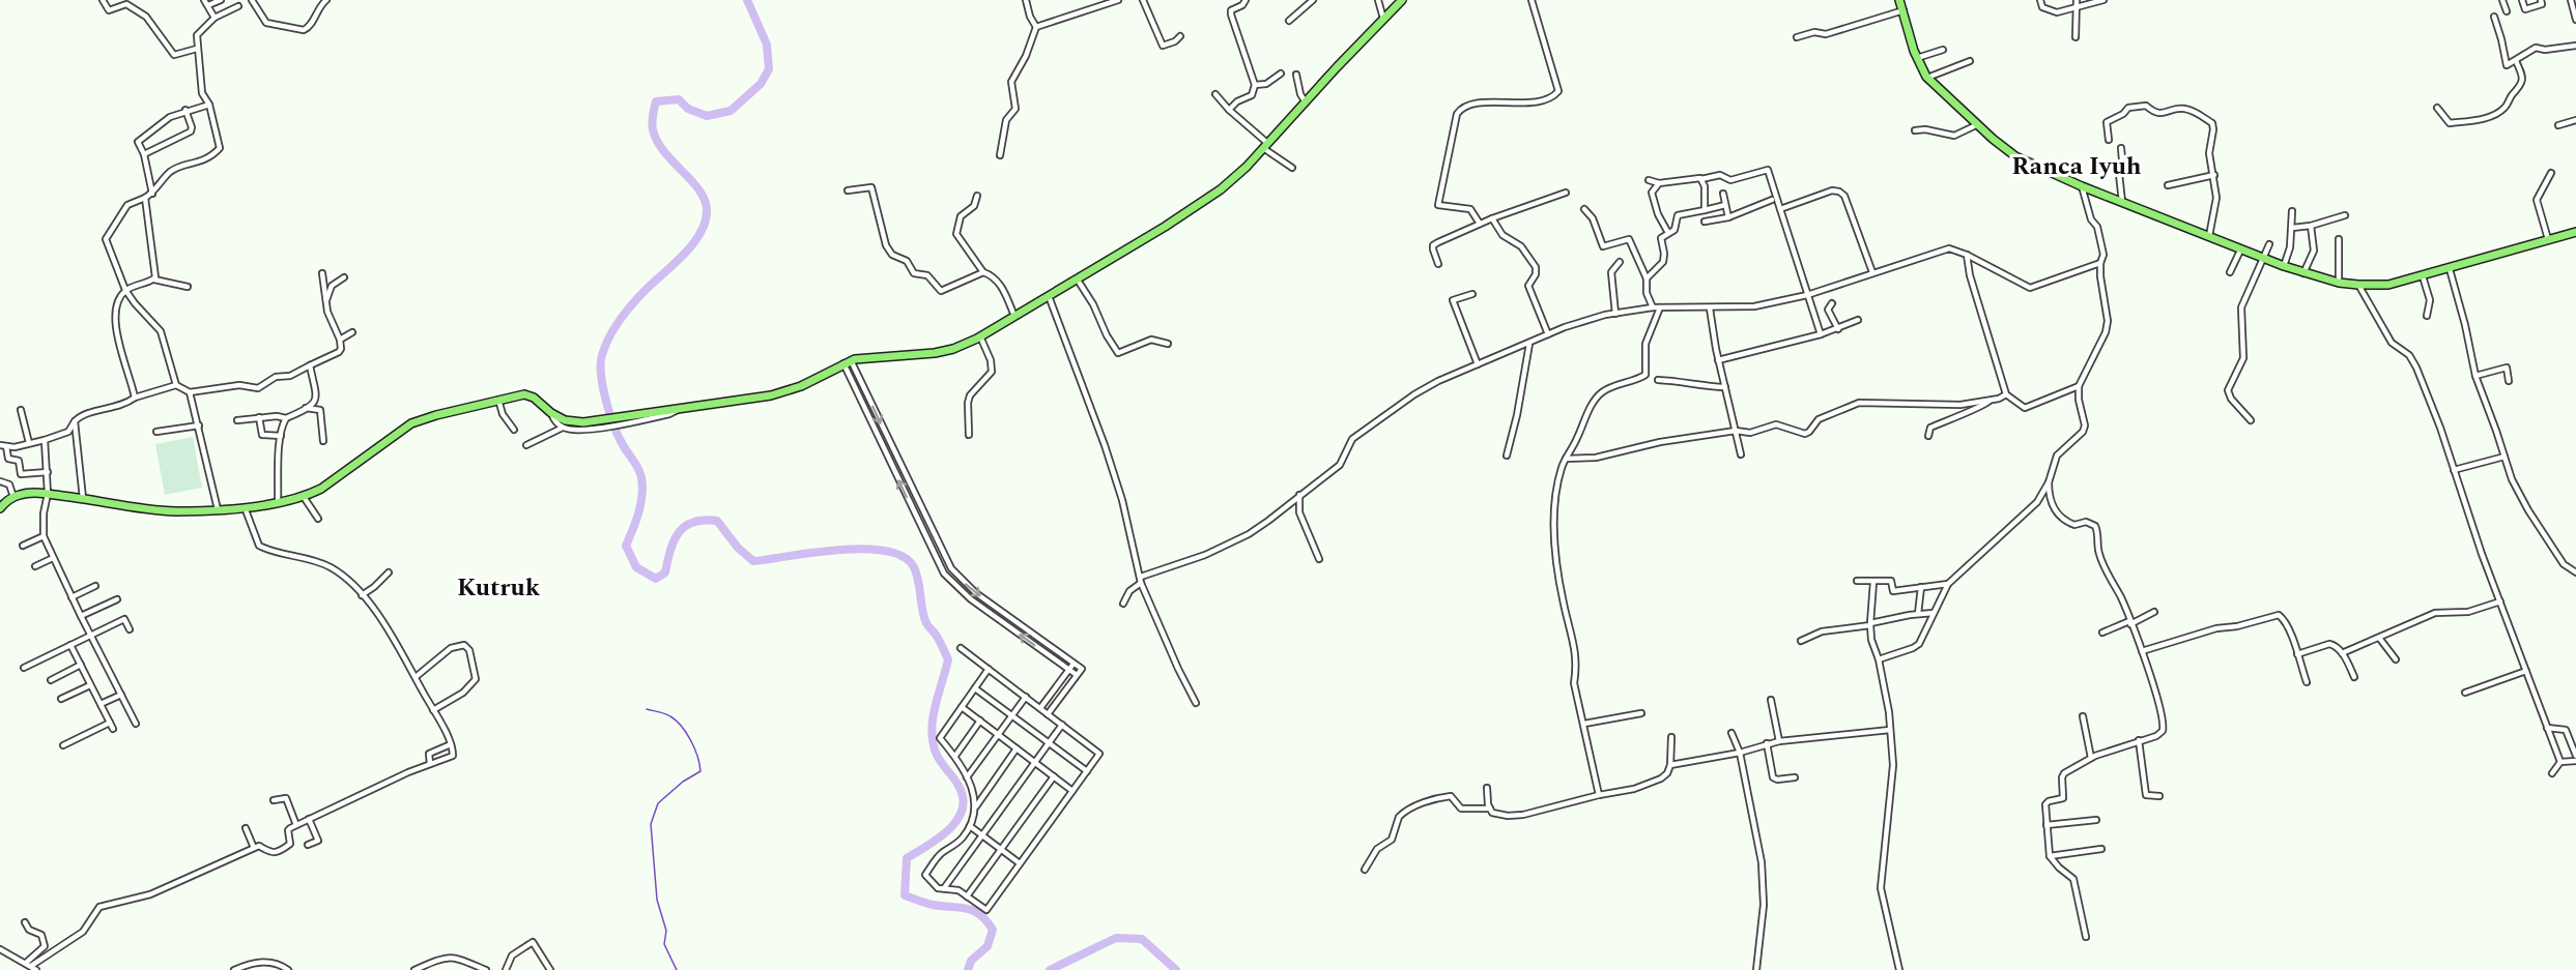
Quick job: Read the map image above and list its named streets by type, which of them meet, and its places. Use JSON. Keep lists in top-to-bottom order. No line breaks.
{"districts":["Ranca Iyuh","Kutruk"]}
